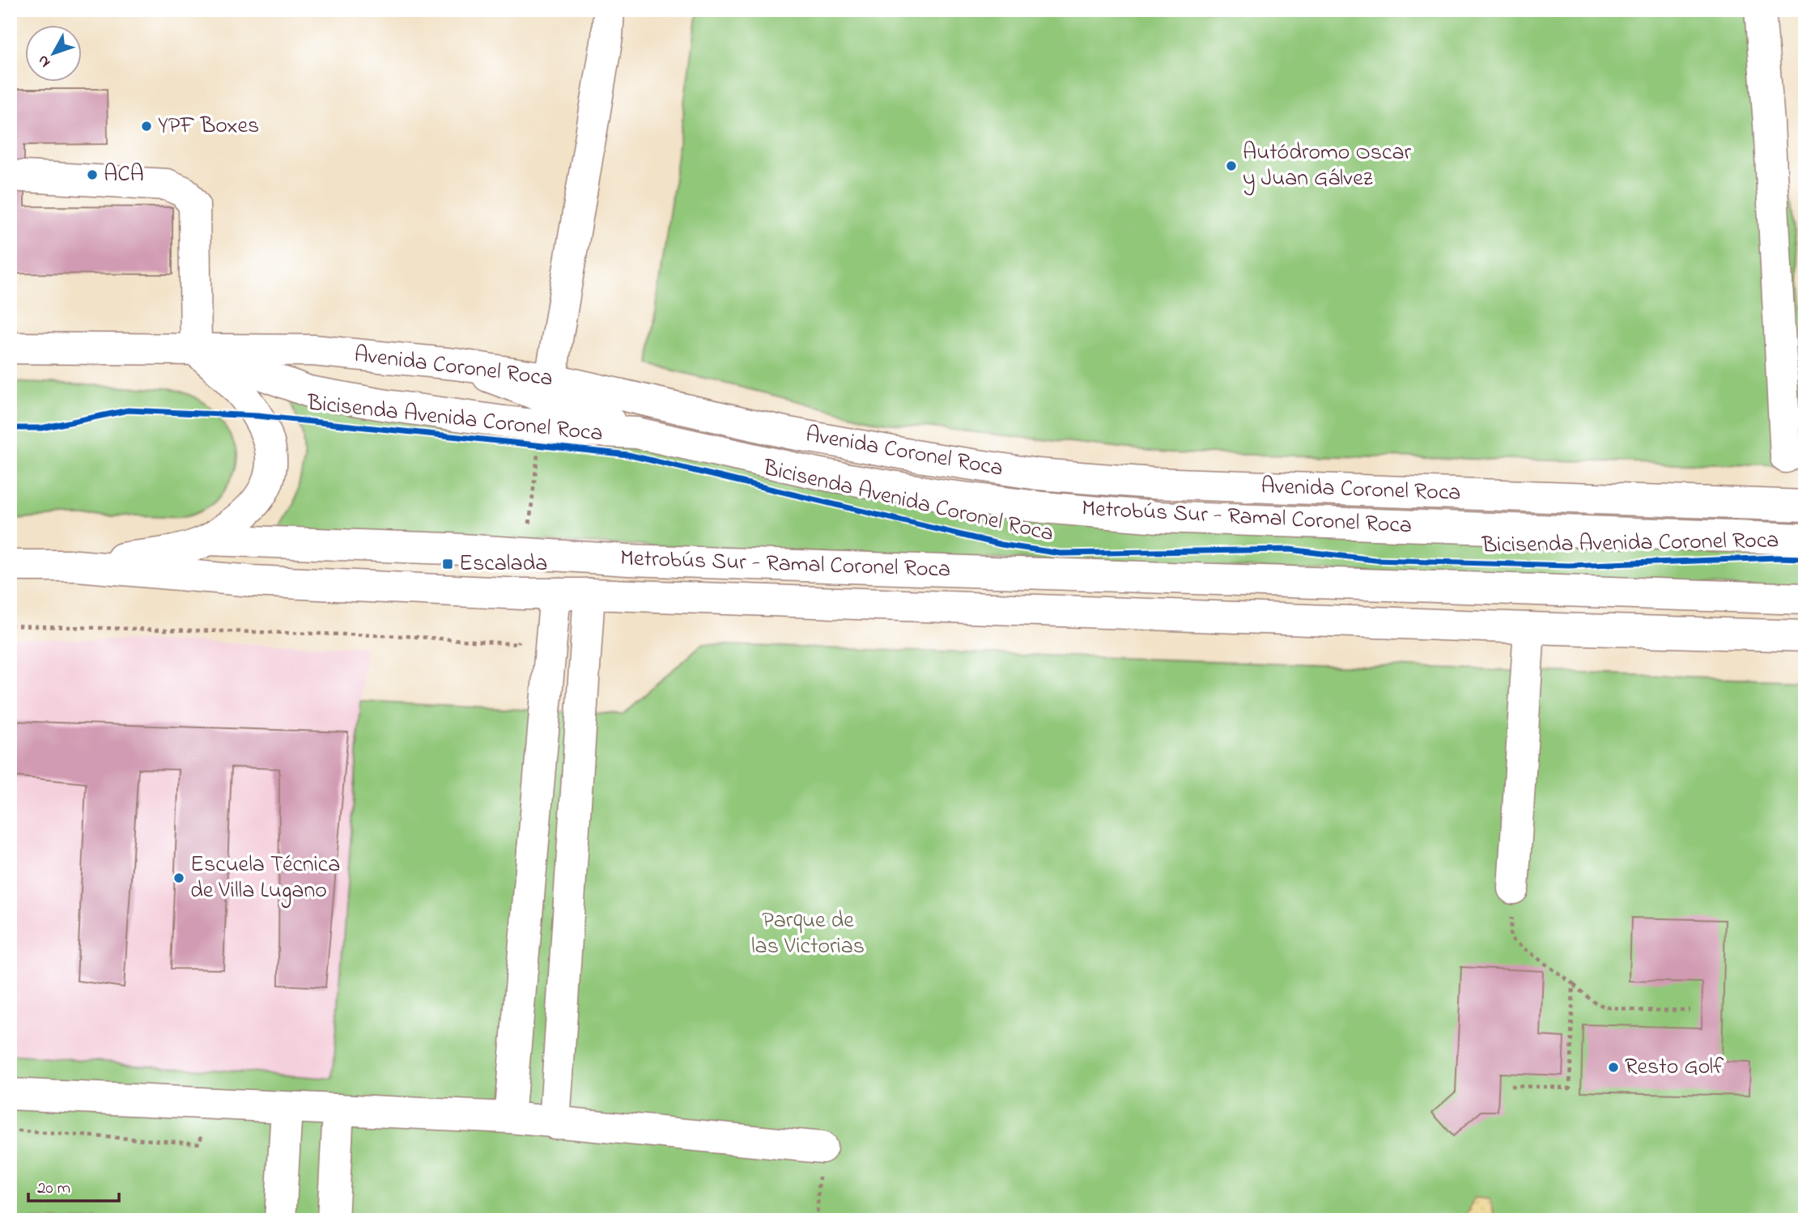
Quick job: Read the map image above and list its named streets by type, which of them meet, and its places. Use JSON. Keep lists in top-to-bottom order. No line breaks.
{"streets":{"main road":["Avenida Coronel Roca","Metrobús Sur - Ramal Coronel Roca"],"cycle path":["Bicisenda Avenida Coronel Roca"]},"crossings":[["Avenida Coronel Roca","Metrobús Sur - Ramal Coronel Roca"]],"parks":["Parque de las Victorias"],"places":{"other":["YPF Boxes","Autódromo Oscar y Juan Gálvez","ACA","Escuela Técnica de Villa Lugano","Resto Golf"],"transit":["Escalada"]},"scale_bar":"20 m","north":"bottom left"}
